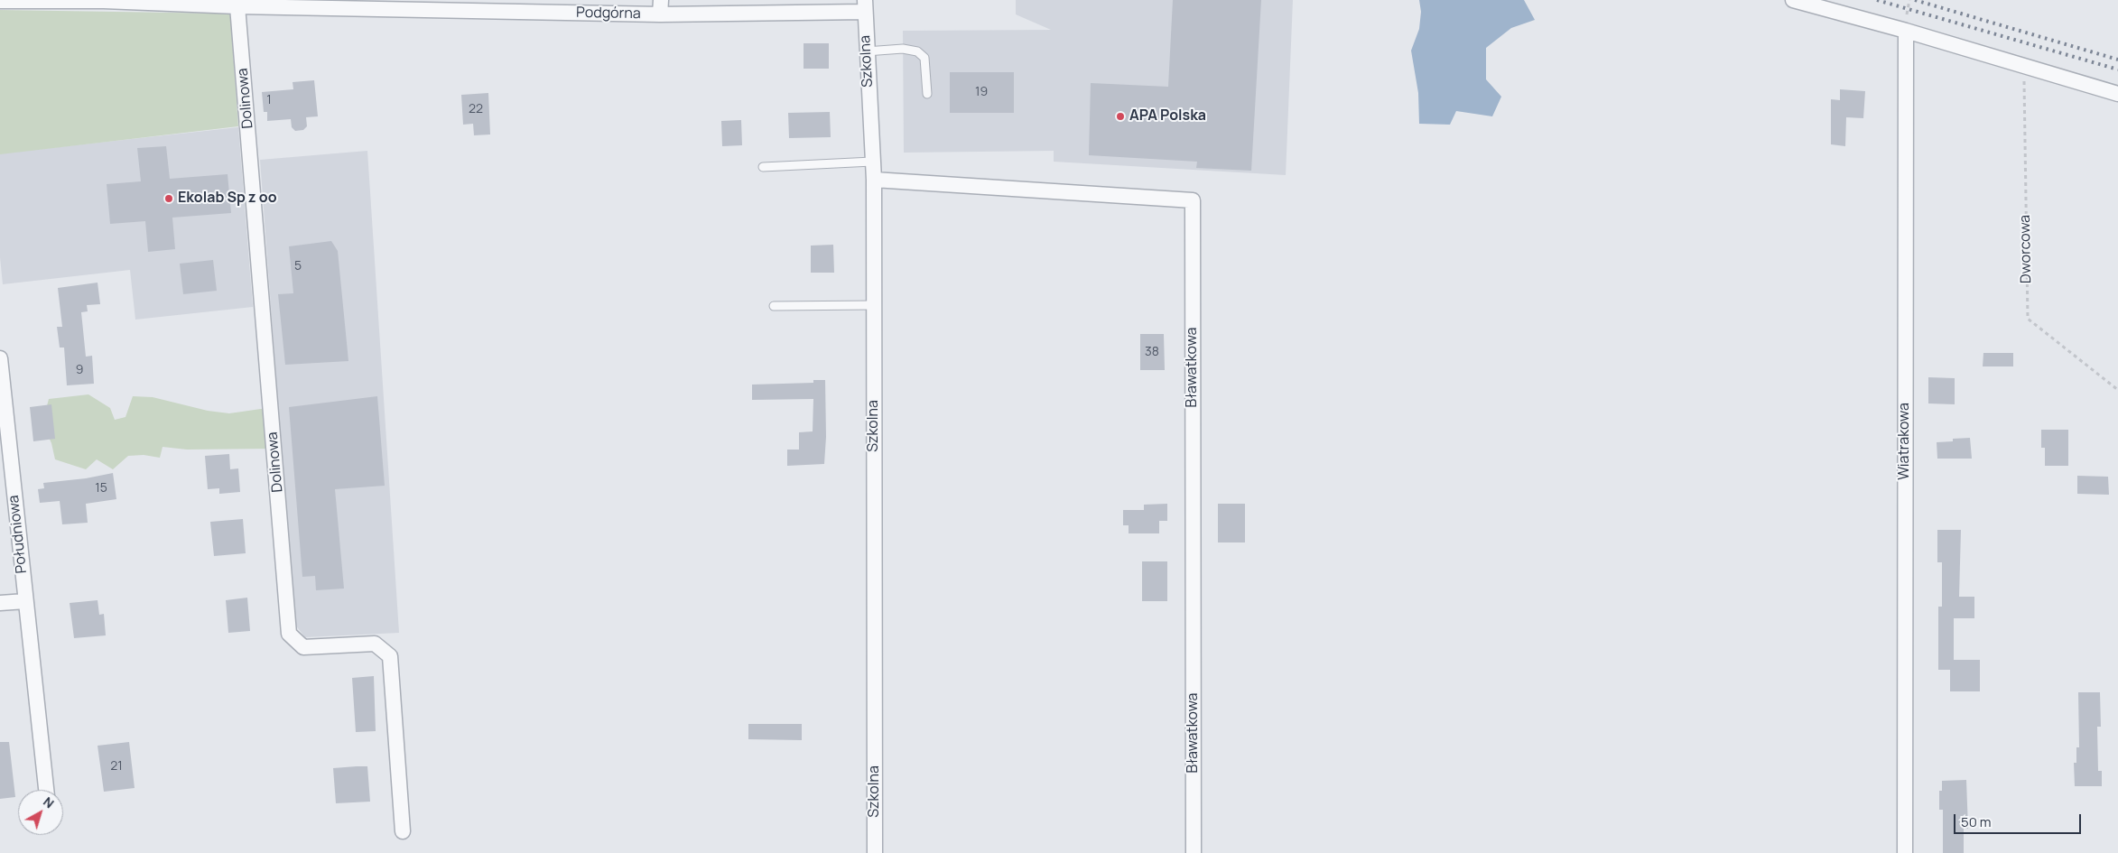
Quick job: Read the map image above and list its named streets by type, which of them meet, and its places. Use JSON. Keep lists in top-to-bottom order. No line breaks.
{"streets":{"street":["Podgórna","Szkolna","Dolinowa","Bławatkowa","Wiatrakowa","Południowa"],"path":["Dworcowa"]},"crossings":[["Podgórna","Szkolna"],["Podgórna","Dolinowa"],["Szkolna","Bławatkowa"]],"places":["APA Polska","Ekolab Sp z oo"],"house_numbers":["19","1","22","5","38","9","15","21"],"scale_bar":"50 m","north":"top right"}
